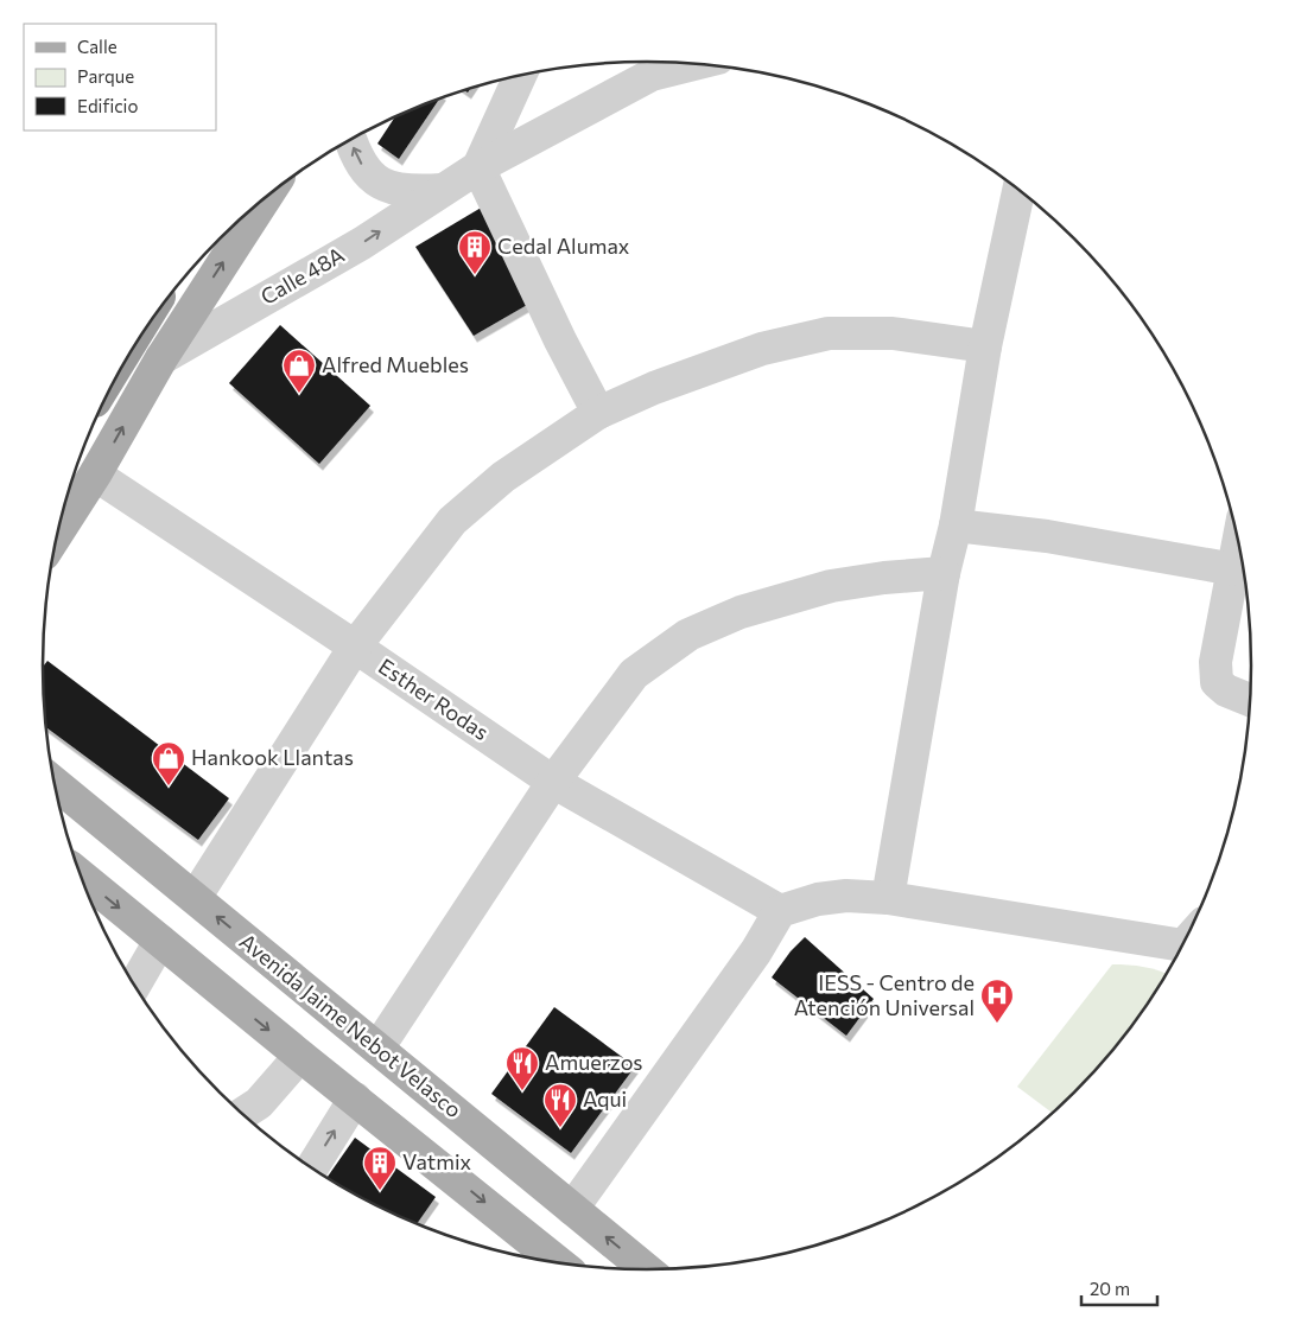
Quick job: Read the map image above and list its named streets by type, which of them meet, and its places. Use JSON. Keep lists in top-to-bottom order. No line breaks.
{"streets":{"main road":["Avenida Jaime Nebot Velasco"],"street":["Calle 48A","Esther Rodas"]},"places":{"building":["Cedal Alumax","Vatmix"],"shop":["Alfred Muebles","Hankook Llantas"],"hospital":["IESS - Centro de Atención Universal"],"restaurant":["Amuerzos","Aqui"]},"legend":["Calle","Parque","Edificio"],"scale_bar":"20 m"}
